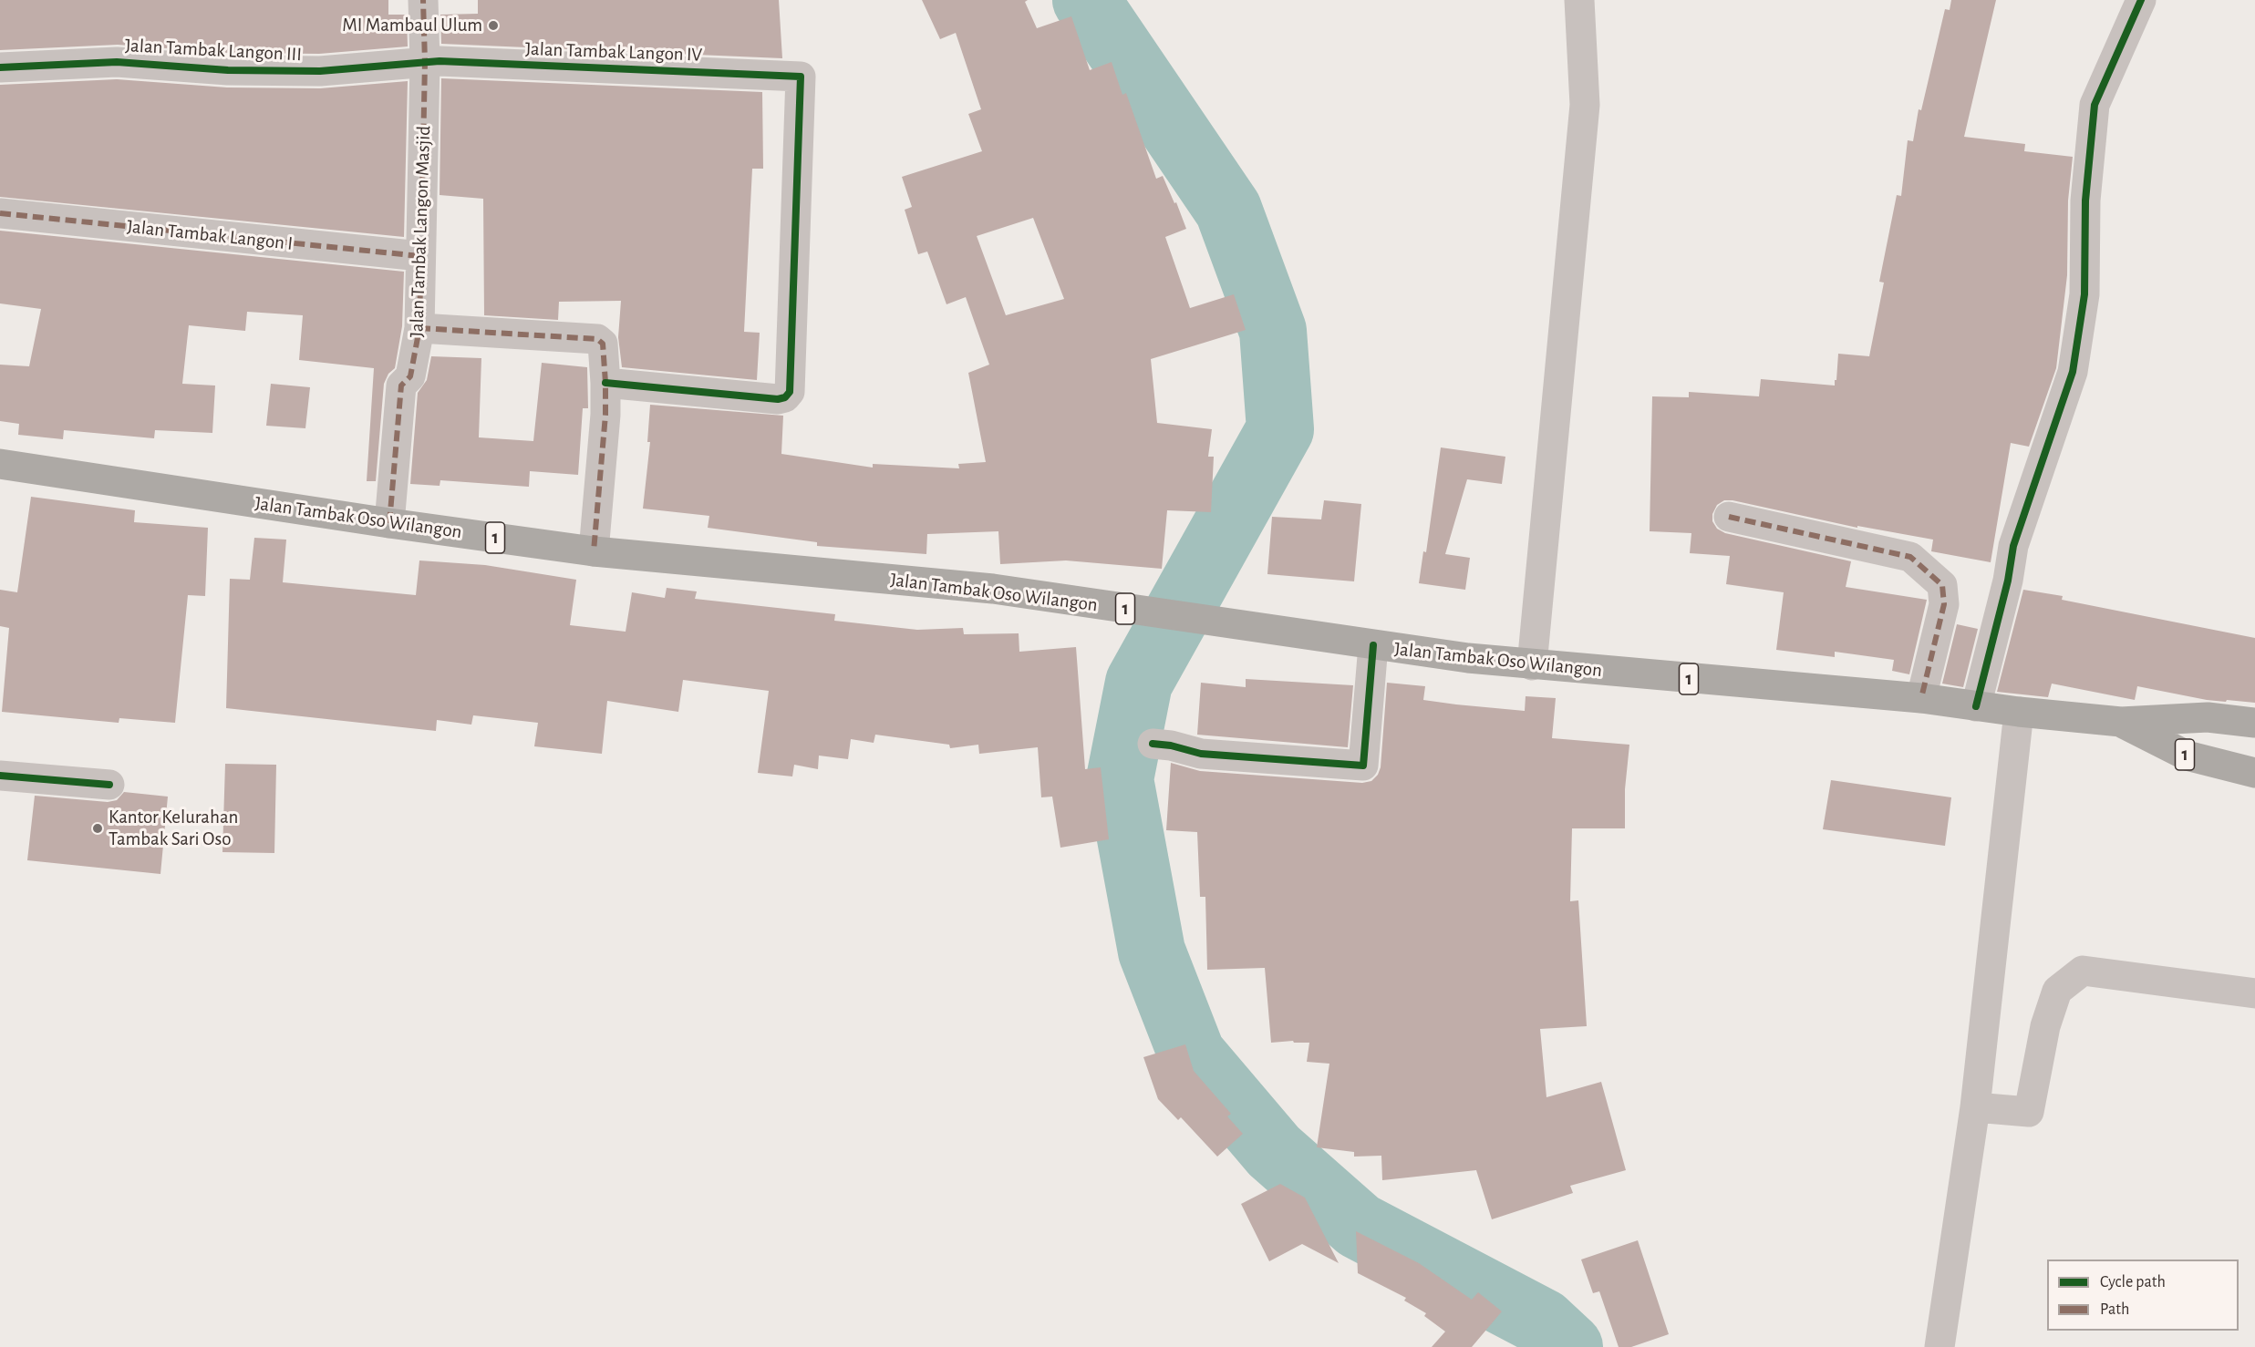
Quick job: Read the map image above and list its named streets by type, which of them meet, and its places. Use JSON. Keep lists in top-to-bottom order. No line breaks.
{"streets":{"highway":["Jalan Tambak Oso Wilangon","1"],"street":["Jalan Tambak Langon III","Jalan Tambak Langon IV","Jalan Tambak Langon Masjid","Jalan Tambak Langon I"]},"crossings":[["Jalan Tambak Langon III","Jalan Tambak Langon IV"],["Jalan Tambak Langon III","Jalan Tambak Langon Masjid"],["Jalan Tambak Langon IV","Jalan Tambak Langon Masjid"],["Jalan Tambak Langon Masjid","Jalan Tambak Langon I"],["Jalan Tambak Langon Masjid","Jalan Tambak Oso Wilangon"]],"places":["MI Mambaul Ulum","Kantor Kelurahan Tambak Sari Oso"],"legend":["Cycle path","Path"]}
